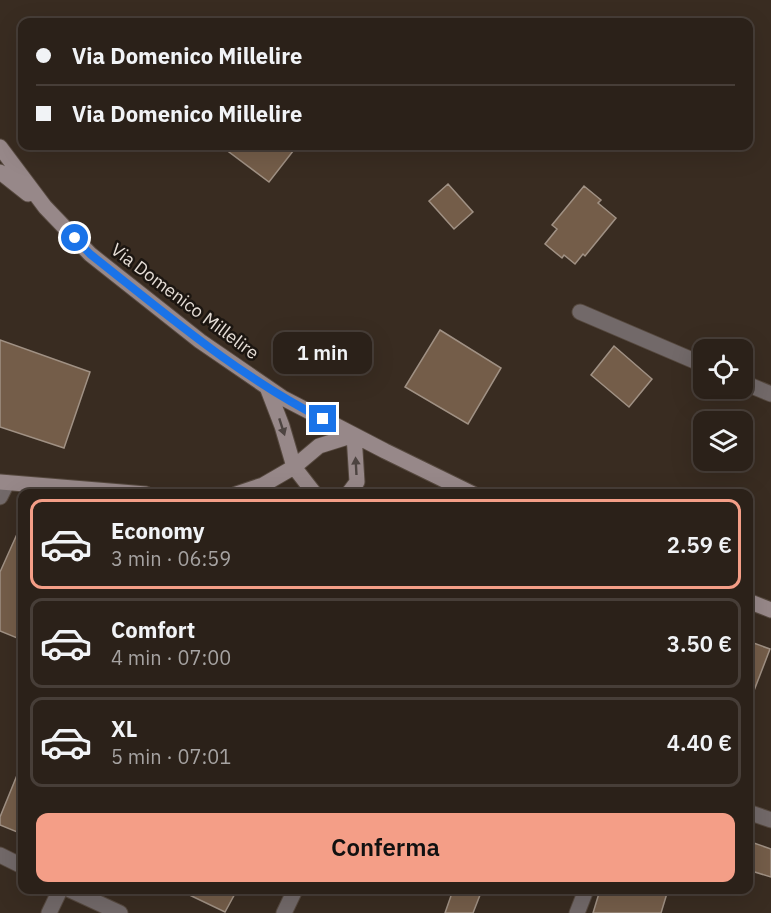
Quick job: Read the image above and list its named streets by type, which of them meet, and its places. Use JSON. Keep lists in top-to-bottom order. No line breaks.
{"streets":{"main road":["Via Domenico Millelire"]},"page":{"banner":["Via Domenico Millelire","Via Domenico Millelire"],"bubble":"1 min","list":[{"name":"Economy","note":"3 min · 06:59","value":"2.59 €"},{"name":"Comfort","note":"4 min · 07:00","value":"3.50 €"},{"name":"XL","note":"5 min · 07:01","value":"4.40 €"}],"buttons":"Conferma"}}
